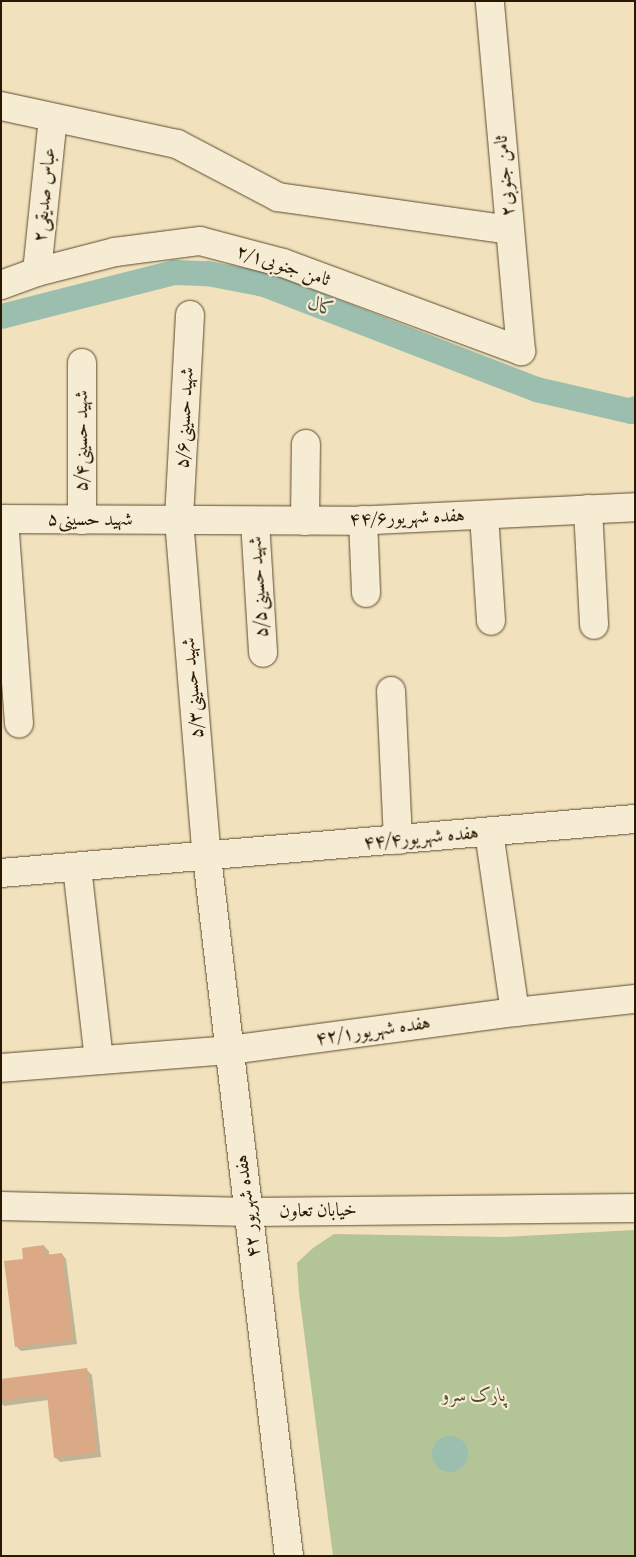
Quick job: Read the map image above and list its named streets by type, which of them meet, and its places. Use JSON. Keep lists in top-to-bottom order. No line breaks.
{"streets":{"street":["ثامن جنوبی۲","عباس صدیقی۲","ثامن جنوبی۲/۱","شهید حسینی۵/۶","شهید حسینی۵/۴","هفده شهریور۴۴/۶","شهید حسینی۵","شهید حسینی۵/۵","شهید حسینی۵/۳","هفده شهریور۴۴/۴","هفده شهریور۴۲/۱","هفده شهریور ۴۲","خیابان تعاون"]},"crossings":[["ثامن جنوبی۲","ثامن جنوبی۲/۱"],["عباس صدیقی۲","ثامن جنوبی۲/۱"],["شهید حسینی۵/۶","هفده شهریور۴۴/۶"],["شهید حسینی۵/۶","شهید حسینی۵"],["شهید حسینی۵/۶","شهید حسینی۵/۳"],["شهید حسینی۵/۴","شهید حسینی۵"],["هفده شهریور۴۴/۶","شهید حسینی۵"],["هفده شهریور۴۴/۶","شهید حسینی۵/۵"],["هفده شهریور۴۴/۶","شهید حسینی۵/۳"],["شهید حسینی۵","شهید حسینی۵/۳"],["شهید حسینی۵/۳","هفده شهریور۴۴/۴"],["شهید حسینی۵/۳","هفده شهریور ۴۲"],["هفده شهریور۴۴/۴","هفده شهریور ۴۲"],["هفده شهریور۴۲/۱","هفده شهریور ۴۲"],["هفده شهریور ۴۲","خیابان تعاون"]],"water":["کال"],"parks":["پارک سرو"]}
